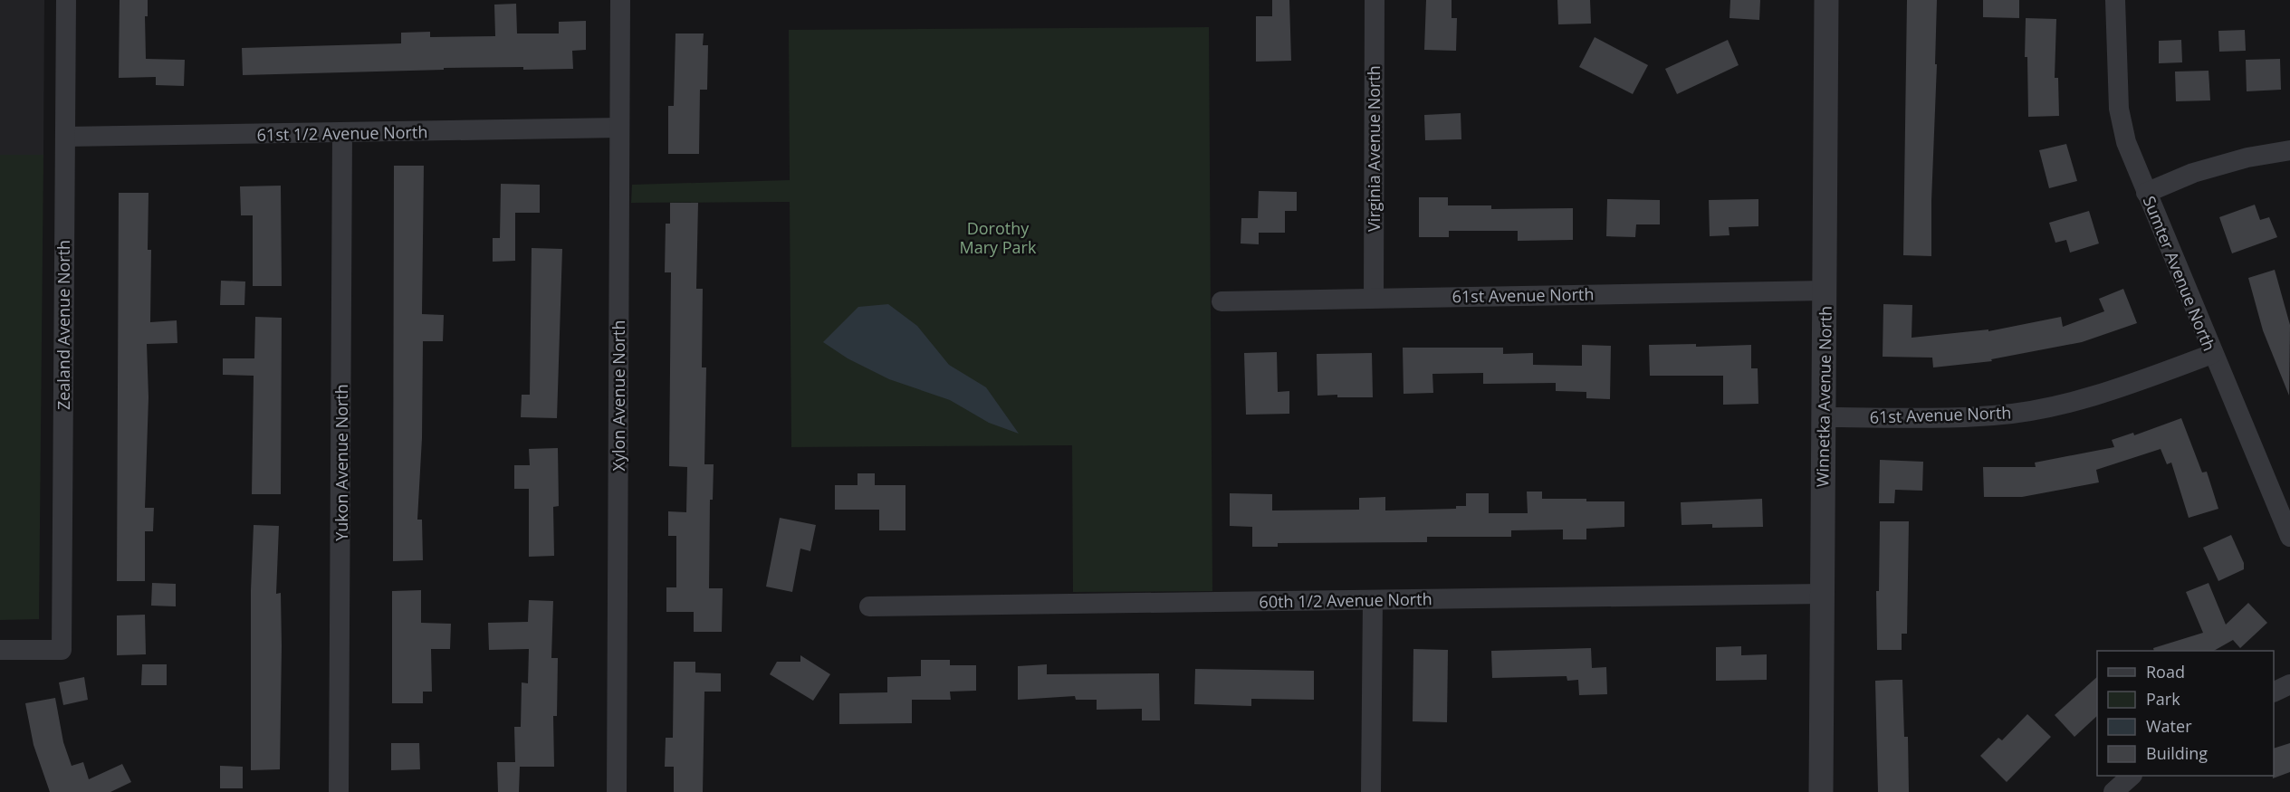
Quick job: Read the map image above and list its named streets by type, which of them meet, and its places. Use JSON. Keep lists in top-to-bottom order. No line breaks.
{"streets":{"street":["61st 1/2 Avenue North","Virginia Avenue North","Sumter Avenue North","61st Avenue North","Zealand Avenue North","Xylon Avenue North","Winnetka Avenue North","Yukon Avenue North","60th 1/2 Avenue North"]},"crossings":[["61st 1/2 Avenue North","Zealand Avenue North"],["61st 1/2 Avenue North","Xylon Avenue North"],["61st 1/2 Avenue North","Yukon Avenue North"],["Virginia Avenue North","61st Avenue North"],["Sumter Avenue North","61st Avenue North"],["61st Avenue North","Winnetka Avenue North"],["Winnetka Avenue North","60th 1/2 Avenue North"]],"parks":["Dorothy Mary Park"],"legend":["Road","Park","Water","Building"]}
